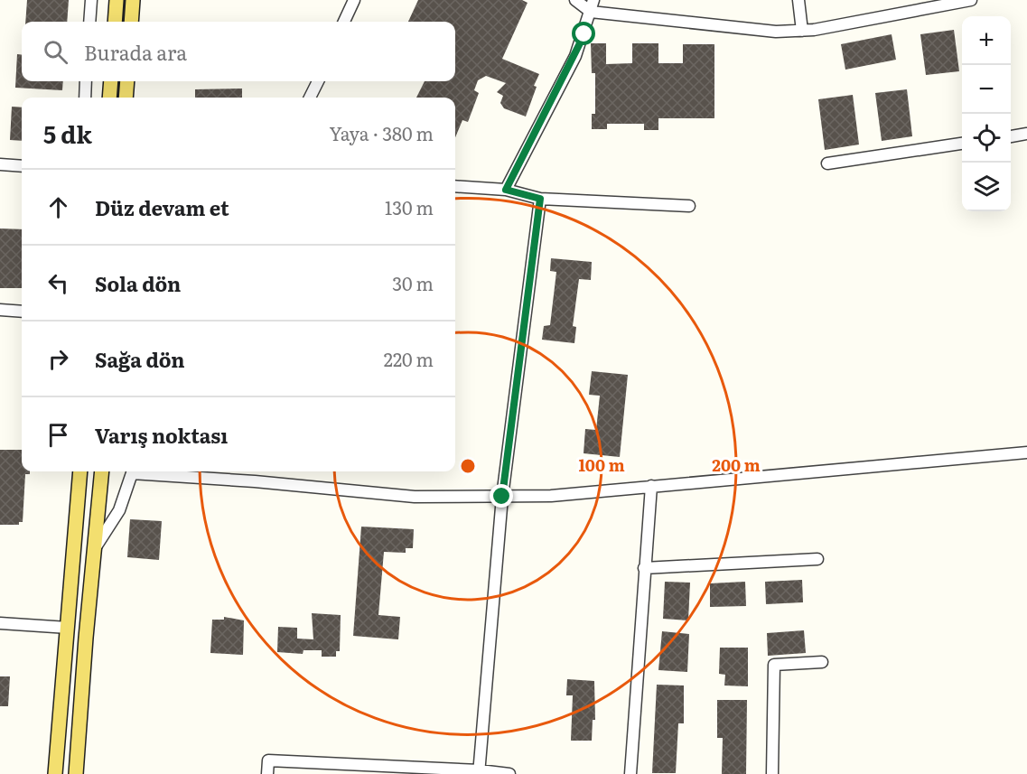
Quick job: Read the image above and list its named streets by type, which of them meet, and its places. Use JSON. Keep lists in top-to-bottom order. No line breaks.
{"page":{"map_buttons":["+","−"],"search":"Burada ara","heading":["5 dk","Yaya · 380 m"],"list":[["Düz devam et","130 m"],["Sola dön","30 m"],["Sağa dön","220 m"],"Varış noktası"]},"rings":["100 m","200 m"]}
